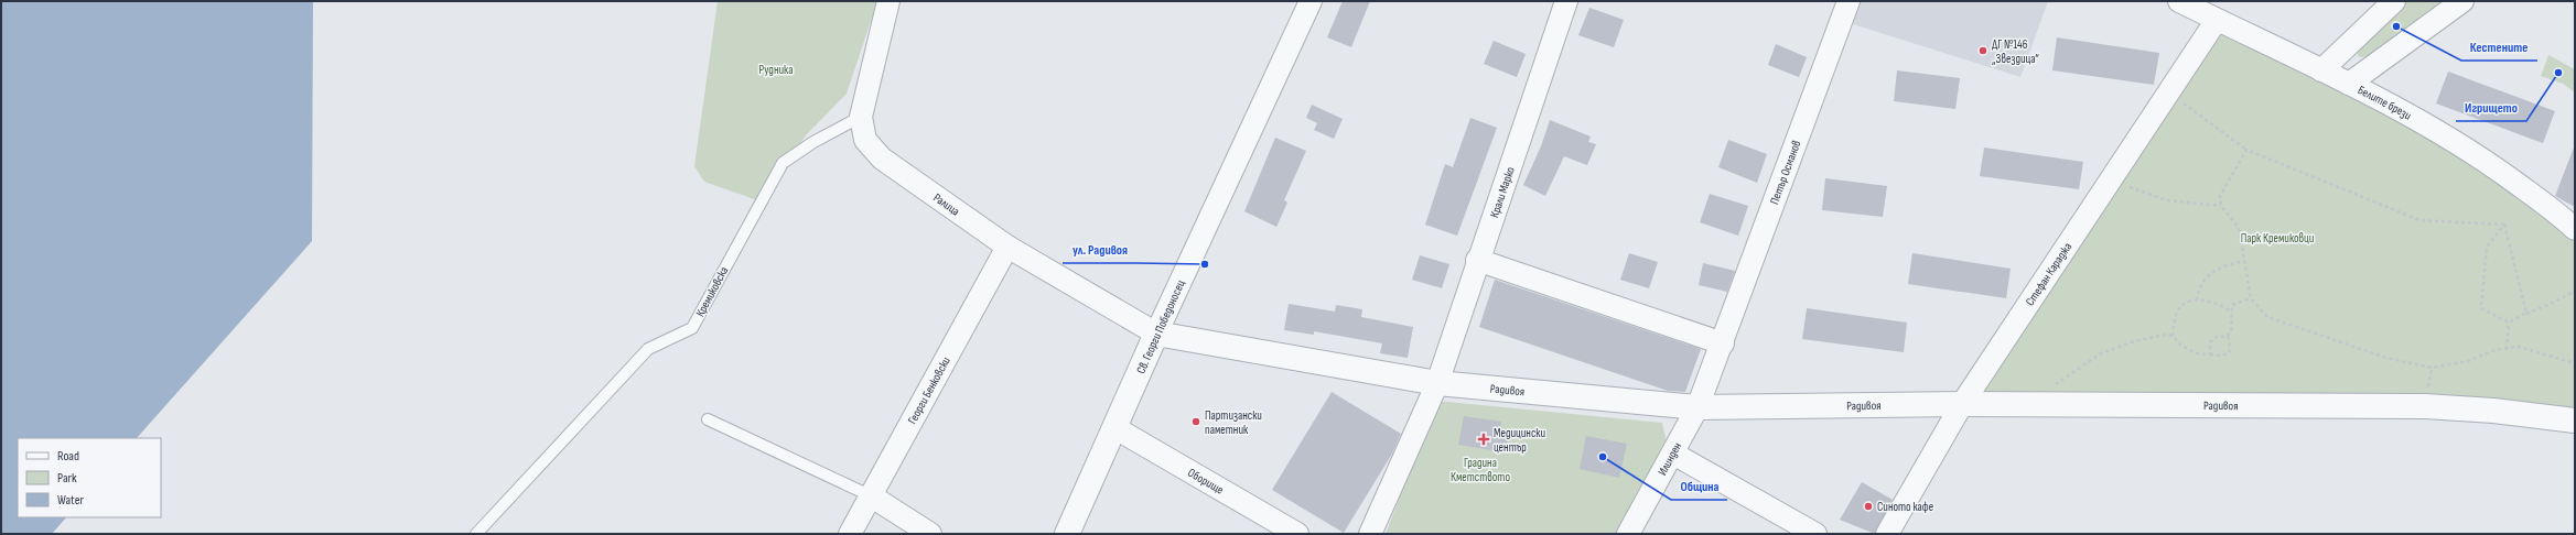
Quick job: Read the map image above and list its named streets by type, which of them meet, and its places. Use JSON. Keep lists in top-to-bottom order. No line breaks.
{"streets":{"street":["Белите брези","Петър Османов","Крали Марко","Ралица","Стефан Караджа","Св. Георги Победоносец","Радивоя","Георги Бенковски","Илинден","Оборище"],"lane":["Кремиковска"]},"crossings":[["Белите брези","Стефан Караджа"],["Петър Османов","Радивоя"],["Петър Османов","Илинден"],["Крали Марко","Радивоя"],["Ралица","Кремиковска"],["Ралица","Св. Георги Победоносец"],["Ралица","Радивоя"],["Ралица","Георги Бенковски"],["Стефан Караджа","Радивоя"],["Св. Георги Победоносец","Радивоя"],["Св. Георги Победоносец","Оборище"],["Радивоя","Илинден"]],"parks":["Рудника","Парк Кремиковци","Градина Кметството"],"places":{"other":["Кестените","ДГ №146 „Звездица“","Игрището","ул. Радивоя","Партизански паметник","Община","Синото кафе"],"health":["Медицински център"]},"legend":["Road","Park","Water"]}
